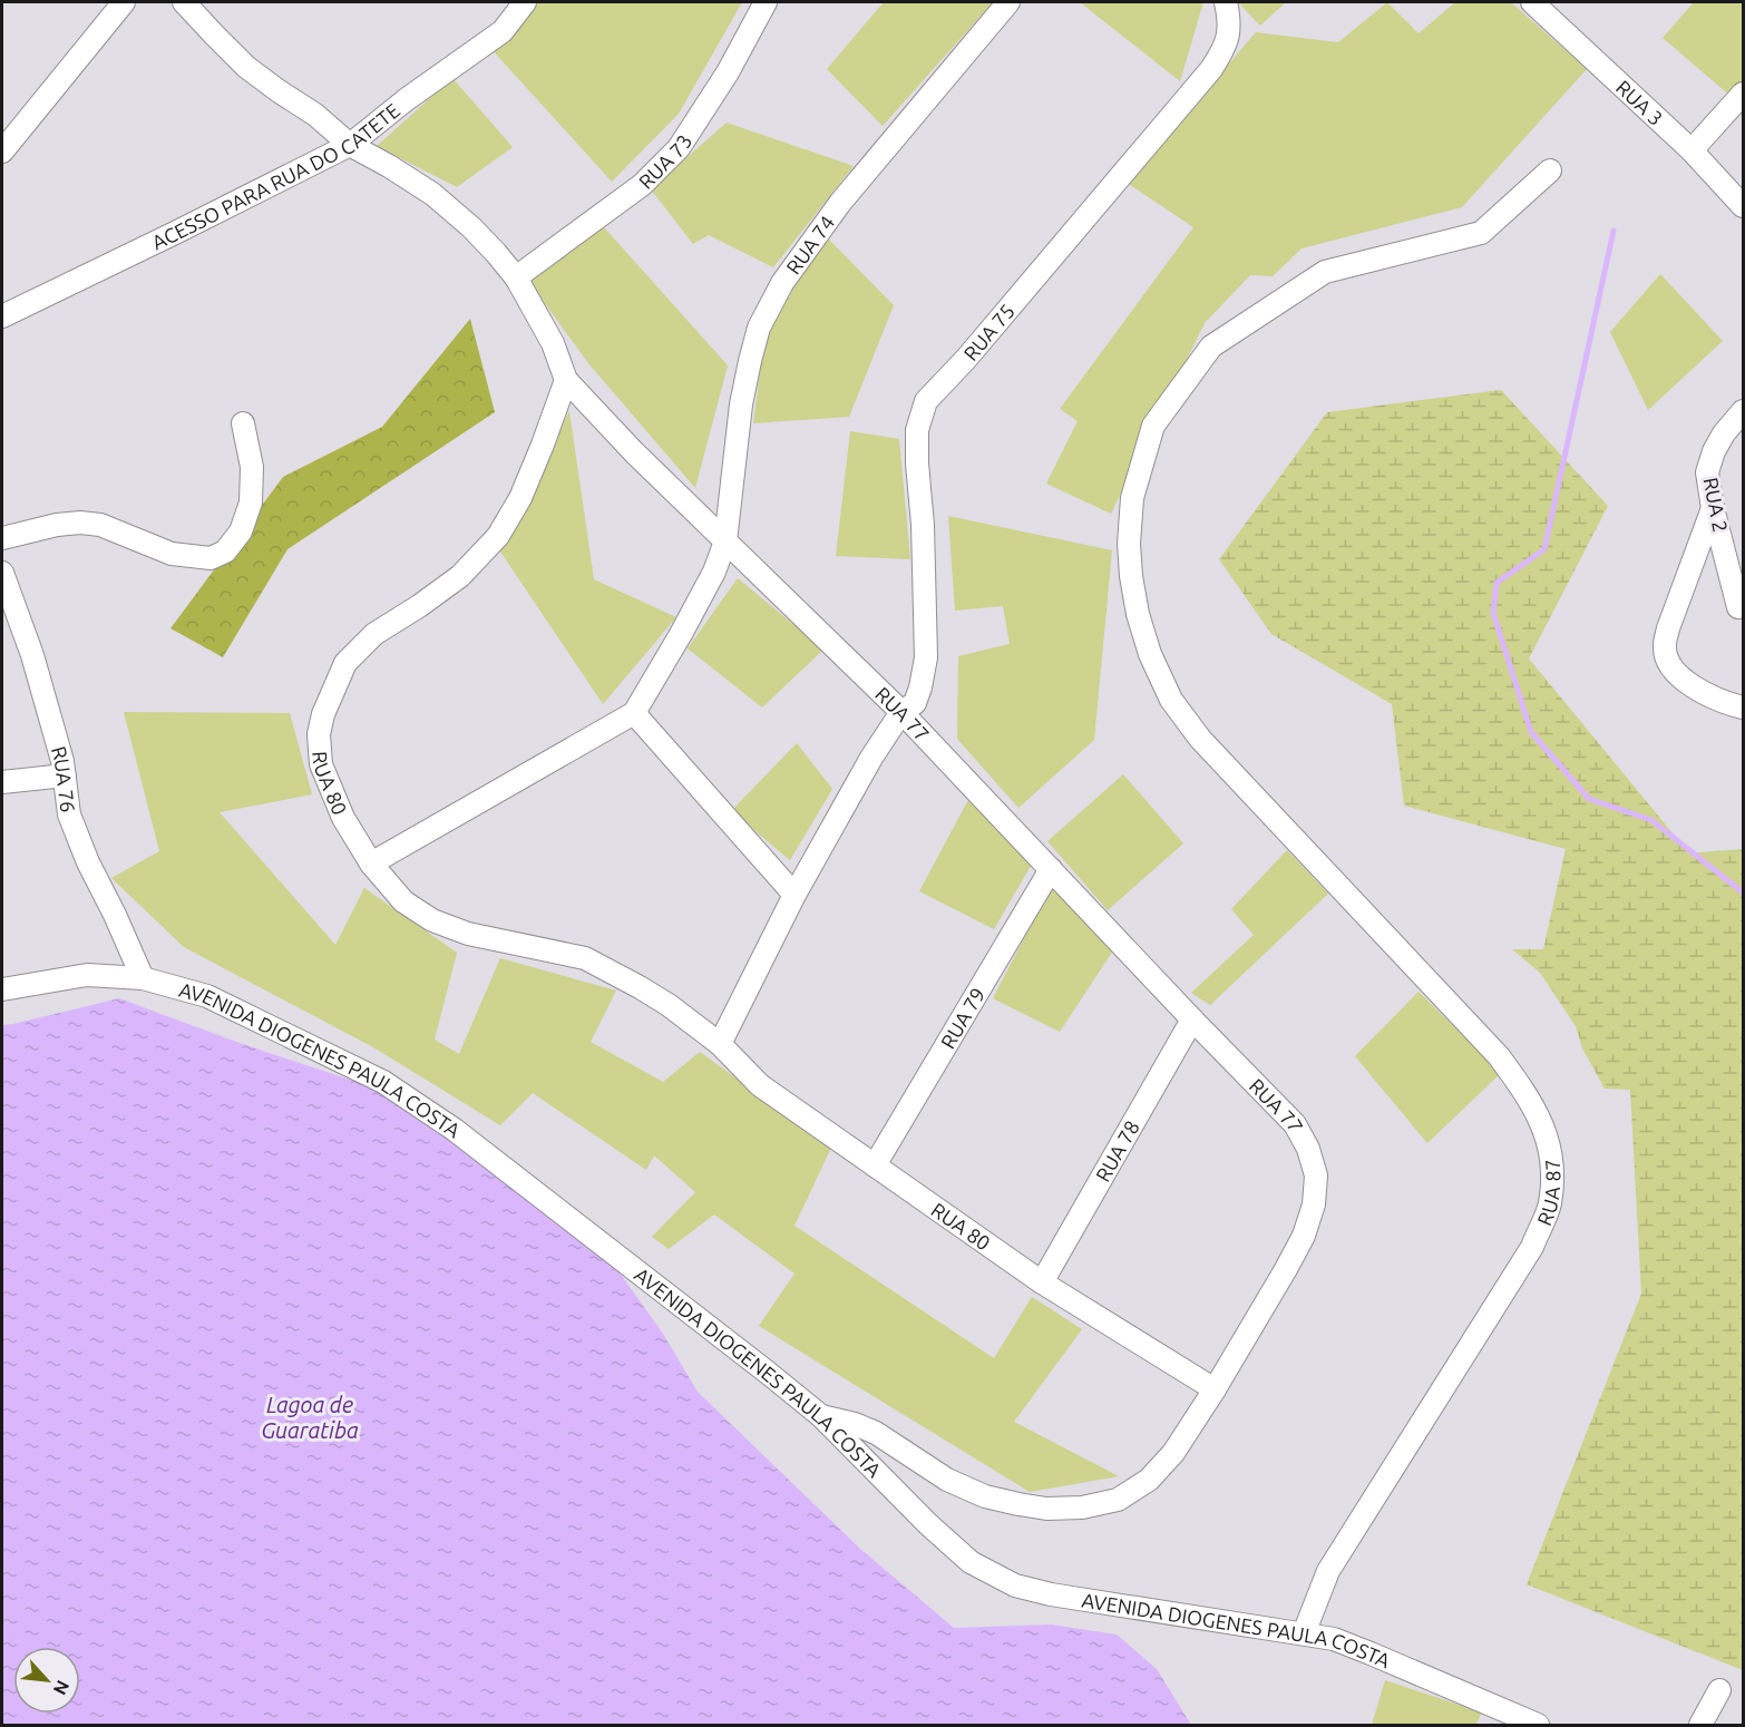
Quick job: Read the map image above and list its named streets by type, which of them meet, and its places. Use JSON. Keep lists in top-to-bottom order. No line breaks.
{"streets":{"street":["RUA 3","RUA 73","ACESSO PARA RUA DO CATETE","RUA 74","RUA 75","RUA 2","RUA 77","RUA 76","RUA 80","RUA 79","AVENIDA DIOGENES PAULA COSTA","RUA 78","RUA 87"]},"crossings":[["RUA 74","RUA 77"],["RUA 75","RUA 77"],["RUA 77","RUA 80"],["RUA 77","RUA 79"],["RUA 77","AVENIDA DIOGENES PAULA COSTA"],["RUA 77","RUA 78"],["RUA 76","AVENIDA DIOGENES PAULA COSTA"],["RUA 80","RUA 79"],["RUA 80","RUA 78"],["AVENIDA DIOGENES PAULA COSTA","RUA 87"]],"water":["Lagoa de Guaratiba"],"north":"bottom right"}
